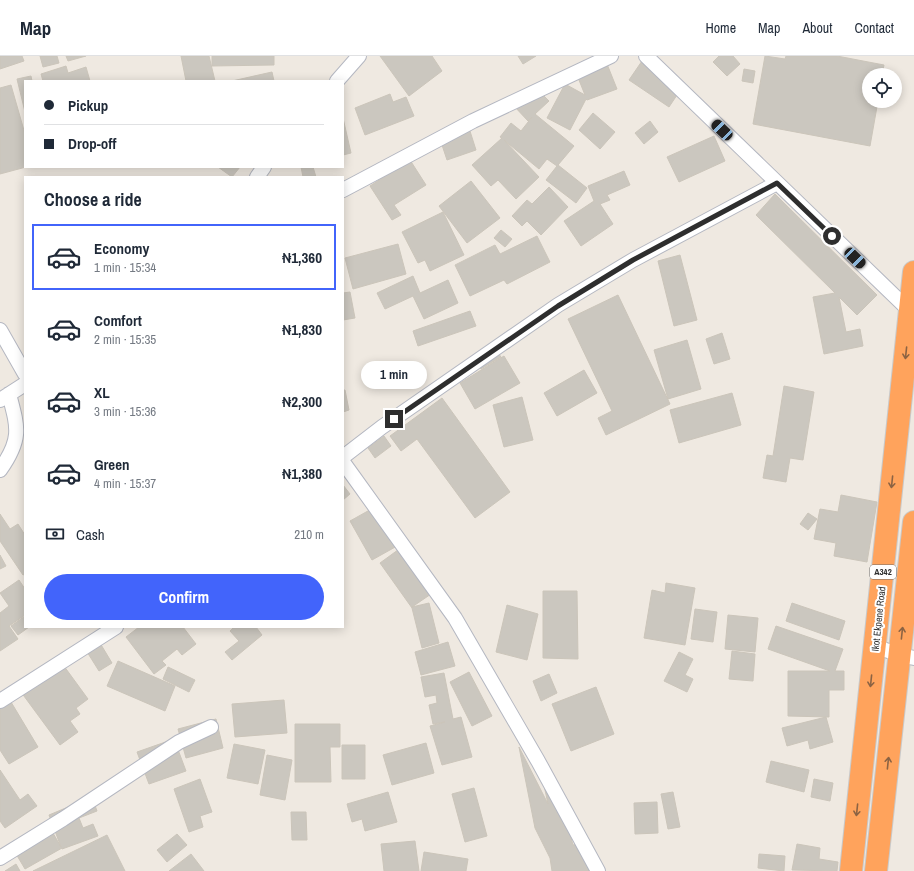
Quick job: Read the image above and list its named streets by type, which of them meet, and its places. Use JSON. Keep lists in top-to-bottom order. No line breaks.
{"streets":{"highway":["A342","Ikot Ekpene Road"]},"page":{"header":"Map","nav":["Home","Map","About","Contact"],"banner":["Pickup","Drop-off"],"heading":"Choose a ride","list":[{"name":"Economy","note":"1 min · 15:34","value":"₦1,360"},{"name":"Comfort","note":"2 min · 15:35","value":"₦1,830"},{"name":"XL","note":"3 min · 15:36","value":"₦2,300"},{"name":"Green","note":"4 min · 15:37","value":"₦1,380"}],"bubble":"1 min","pay":["Cash","210 m"],"buttons":"Confirm"}}
